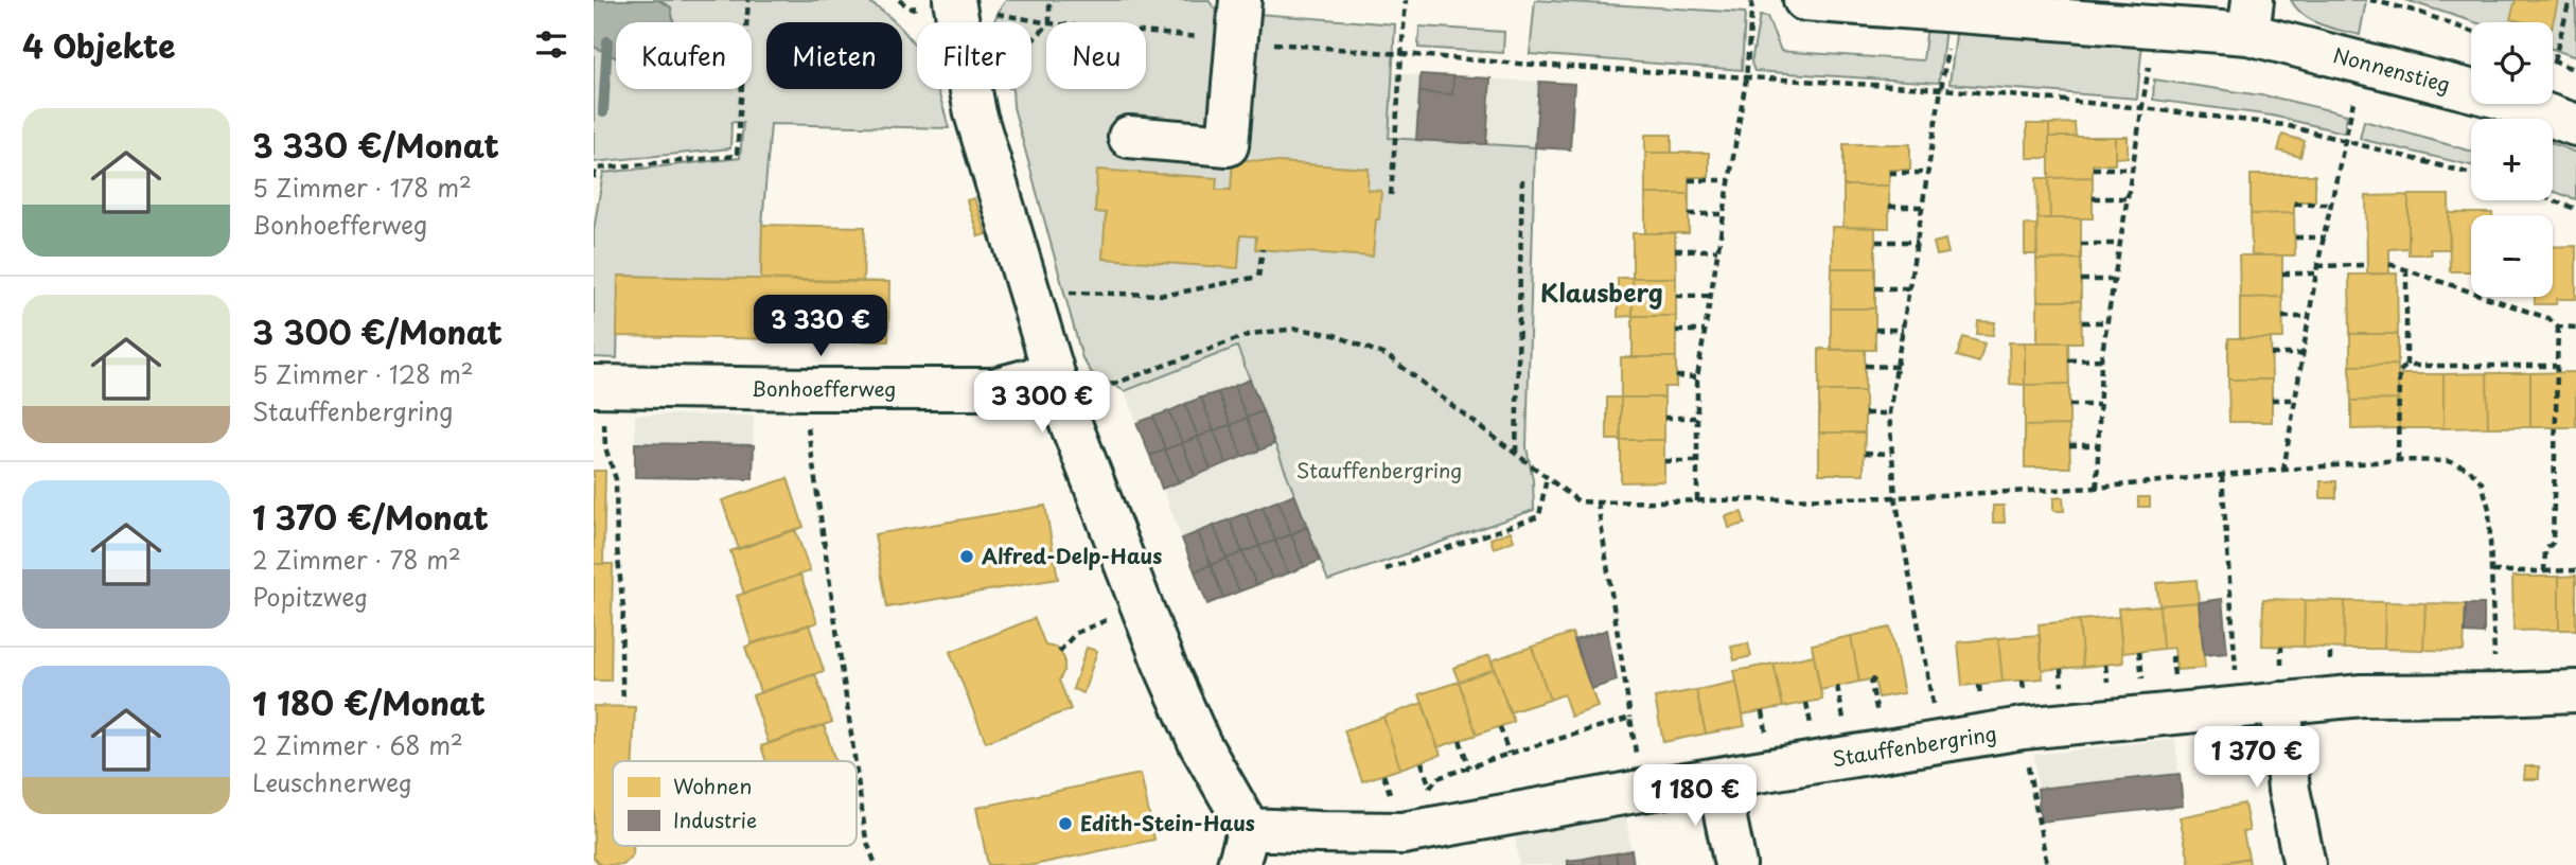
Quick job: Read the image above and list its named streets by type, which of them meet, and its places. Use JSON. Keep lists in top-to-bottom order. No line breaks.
{"streets":{"street":["Nonnenstieg","Bonhoefferweg","Stauffenbergring"]},"crossings":[["Bonhoefferweg","Stauffenbergring"]],"districts":["Klausberg"],"parks":["Stauffenbergring"],"places":["Alfred-Delp-Haus","Edith-Stein-Haus"],"legend":["Wohnen","Industrie"],"page":{"heading":"4 Objekte","map_buttons":["+","−"],"chip":["Kaufen","Mieten","Filter","Neu"],"list":[{"name":"3 330 €/Monat","note":"5 Zimmer · 178 m² · Bonhoefferweg"},{"name":"3 300 €/Monat","note":"5 Zimmer · 128 m² · Stauffenbergring"},{"name":"1 370 €/Monat","note":"2 Zimmer · 78 m² · Popitzweg"},{"name":"1 180 €/Monat","note":"2 Zimmer · 68 m² · Leuschnerweg"}],"price":["3 330 €","3 300 €","1 370 €","1 180 €"]}}
